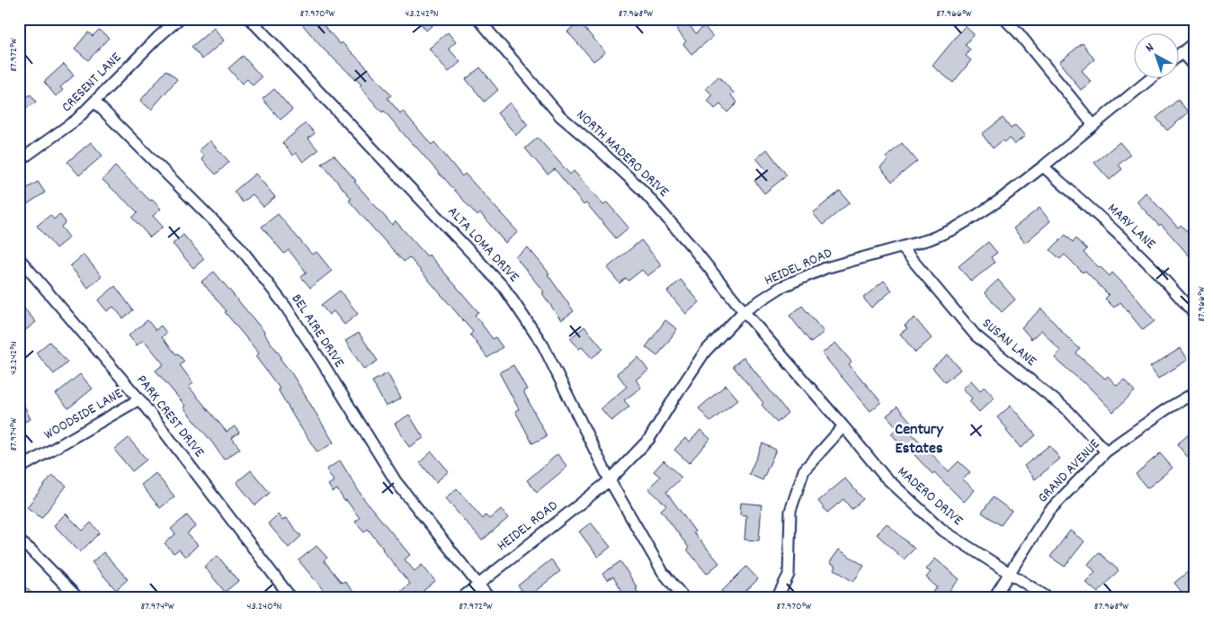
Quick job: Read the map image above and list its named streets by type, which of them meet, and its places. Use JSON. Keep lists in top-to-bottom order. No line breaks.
{"streets":{"street":["CRESENT LANE","NORTH MADERO DRIVE","MARY LANE","ALTA LOMA DRIVE","HEIDEL ROAD","BEL AIRE DRIVE","SUSAN LANE","WOODSIDE LANE","PARK CREST DRIVE","GRAND AVENUE","MADERO DRIVE"]},"crossings":[["CRESENT LANE","BEL AIRE DRIVE"],["NORTH MADERO DRIVE","HEIDEL ROAD"],["NORTH MADERO DRIVE","MADERO DRIVE"],["MARY LANE","HEIDEL ROAD"],["ALTA LOMA DRIVE","HEIDEL ROAD"],["HEIDEL ROAD","BEL AIRE DRIVE"],["HEIDEL ROAD","SUSAN LANE"],["HEIDEL ROAD","MADERO DRIVE"],["SUSAN LANE","GRAND AVENUE"],["WOODSIDE LANE","PARK CREST DRIVE"],["GRAND AVENUE","MADERO DRIVE"]],"districts":["Century Estates"],"north":"top left","coordinates":["87.970°W","43.242°N","87.968°W","87.966°W","87.972°W","87.974°W","43.240°N"]}
